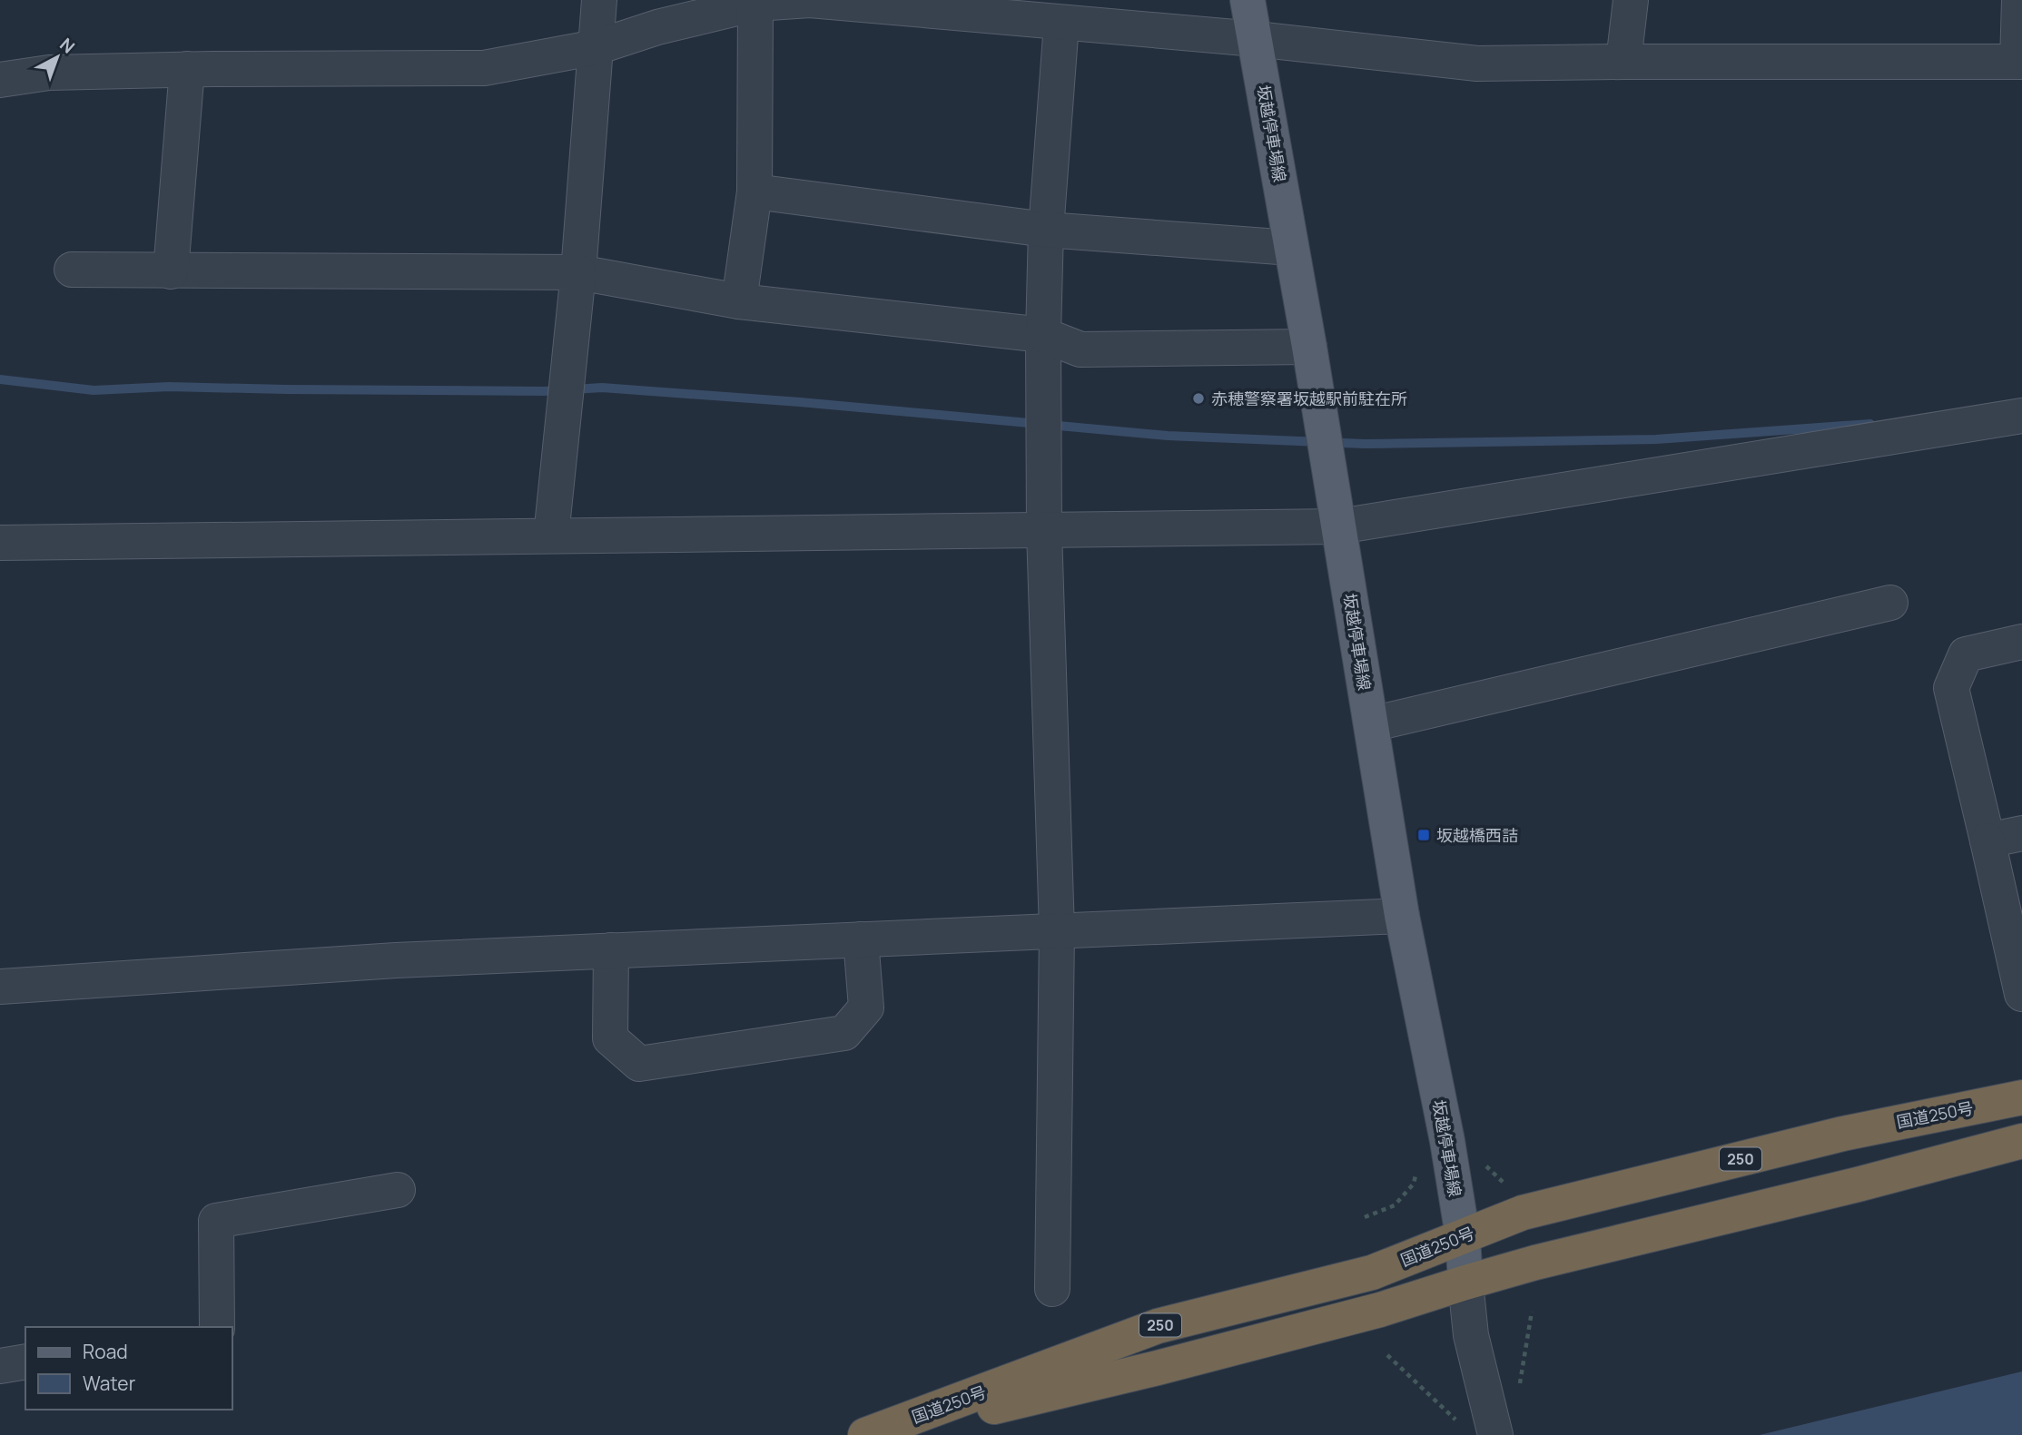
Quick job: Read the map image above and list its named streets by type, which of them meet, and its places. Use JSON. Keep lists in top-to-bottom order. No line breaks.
{"streets":{"highway":["国道250号","250"],"main road":["坂越停車場線"]},"crossings":[["坂越停車場線","国道250号"]],"places":{"other":["赤穂警察署坂越駅前駐在所"],"transit":["坂越橋西詰"]},"legend":["Road","Water"],"north":"top right"}
